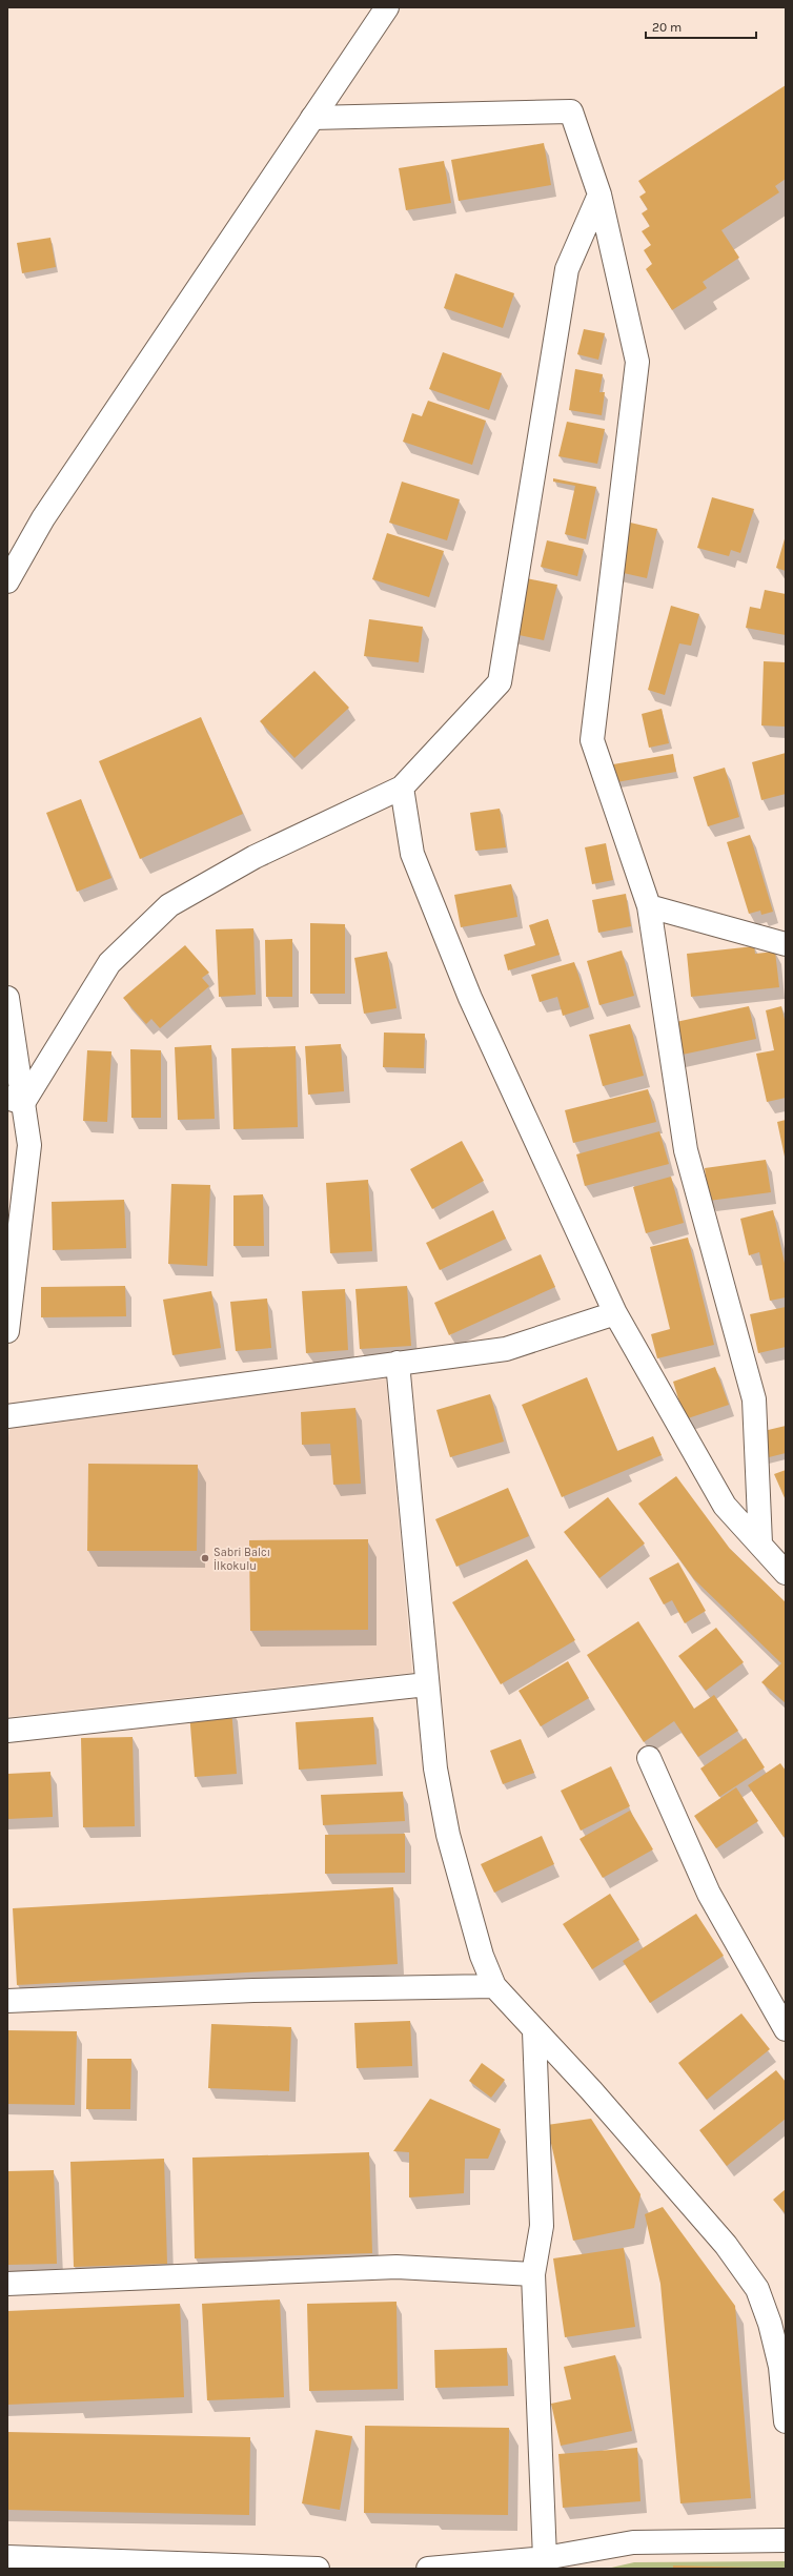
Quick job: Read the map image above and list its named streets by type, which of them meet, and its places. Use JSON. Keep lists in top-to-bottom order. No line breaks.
{"places":["Sabri Balcı İlkokulu"],"scale_bar":"20 m"}
